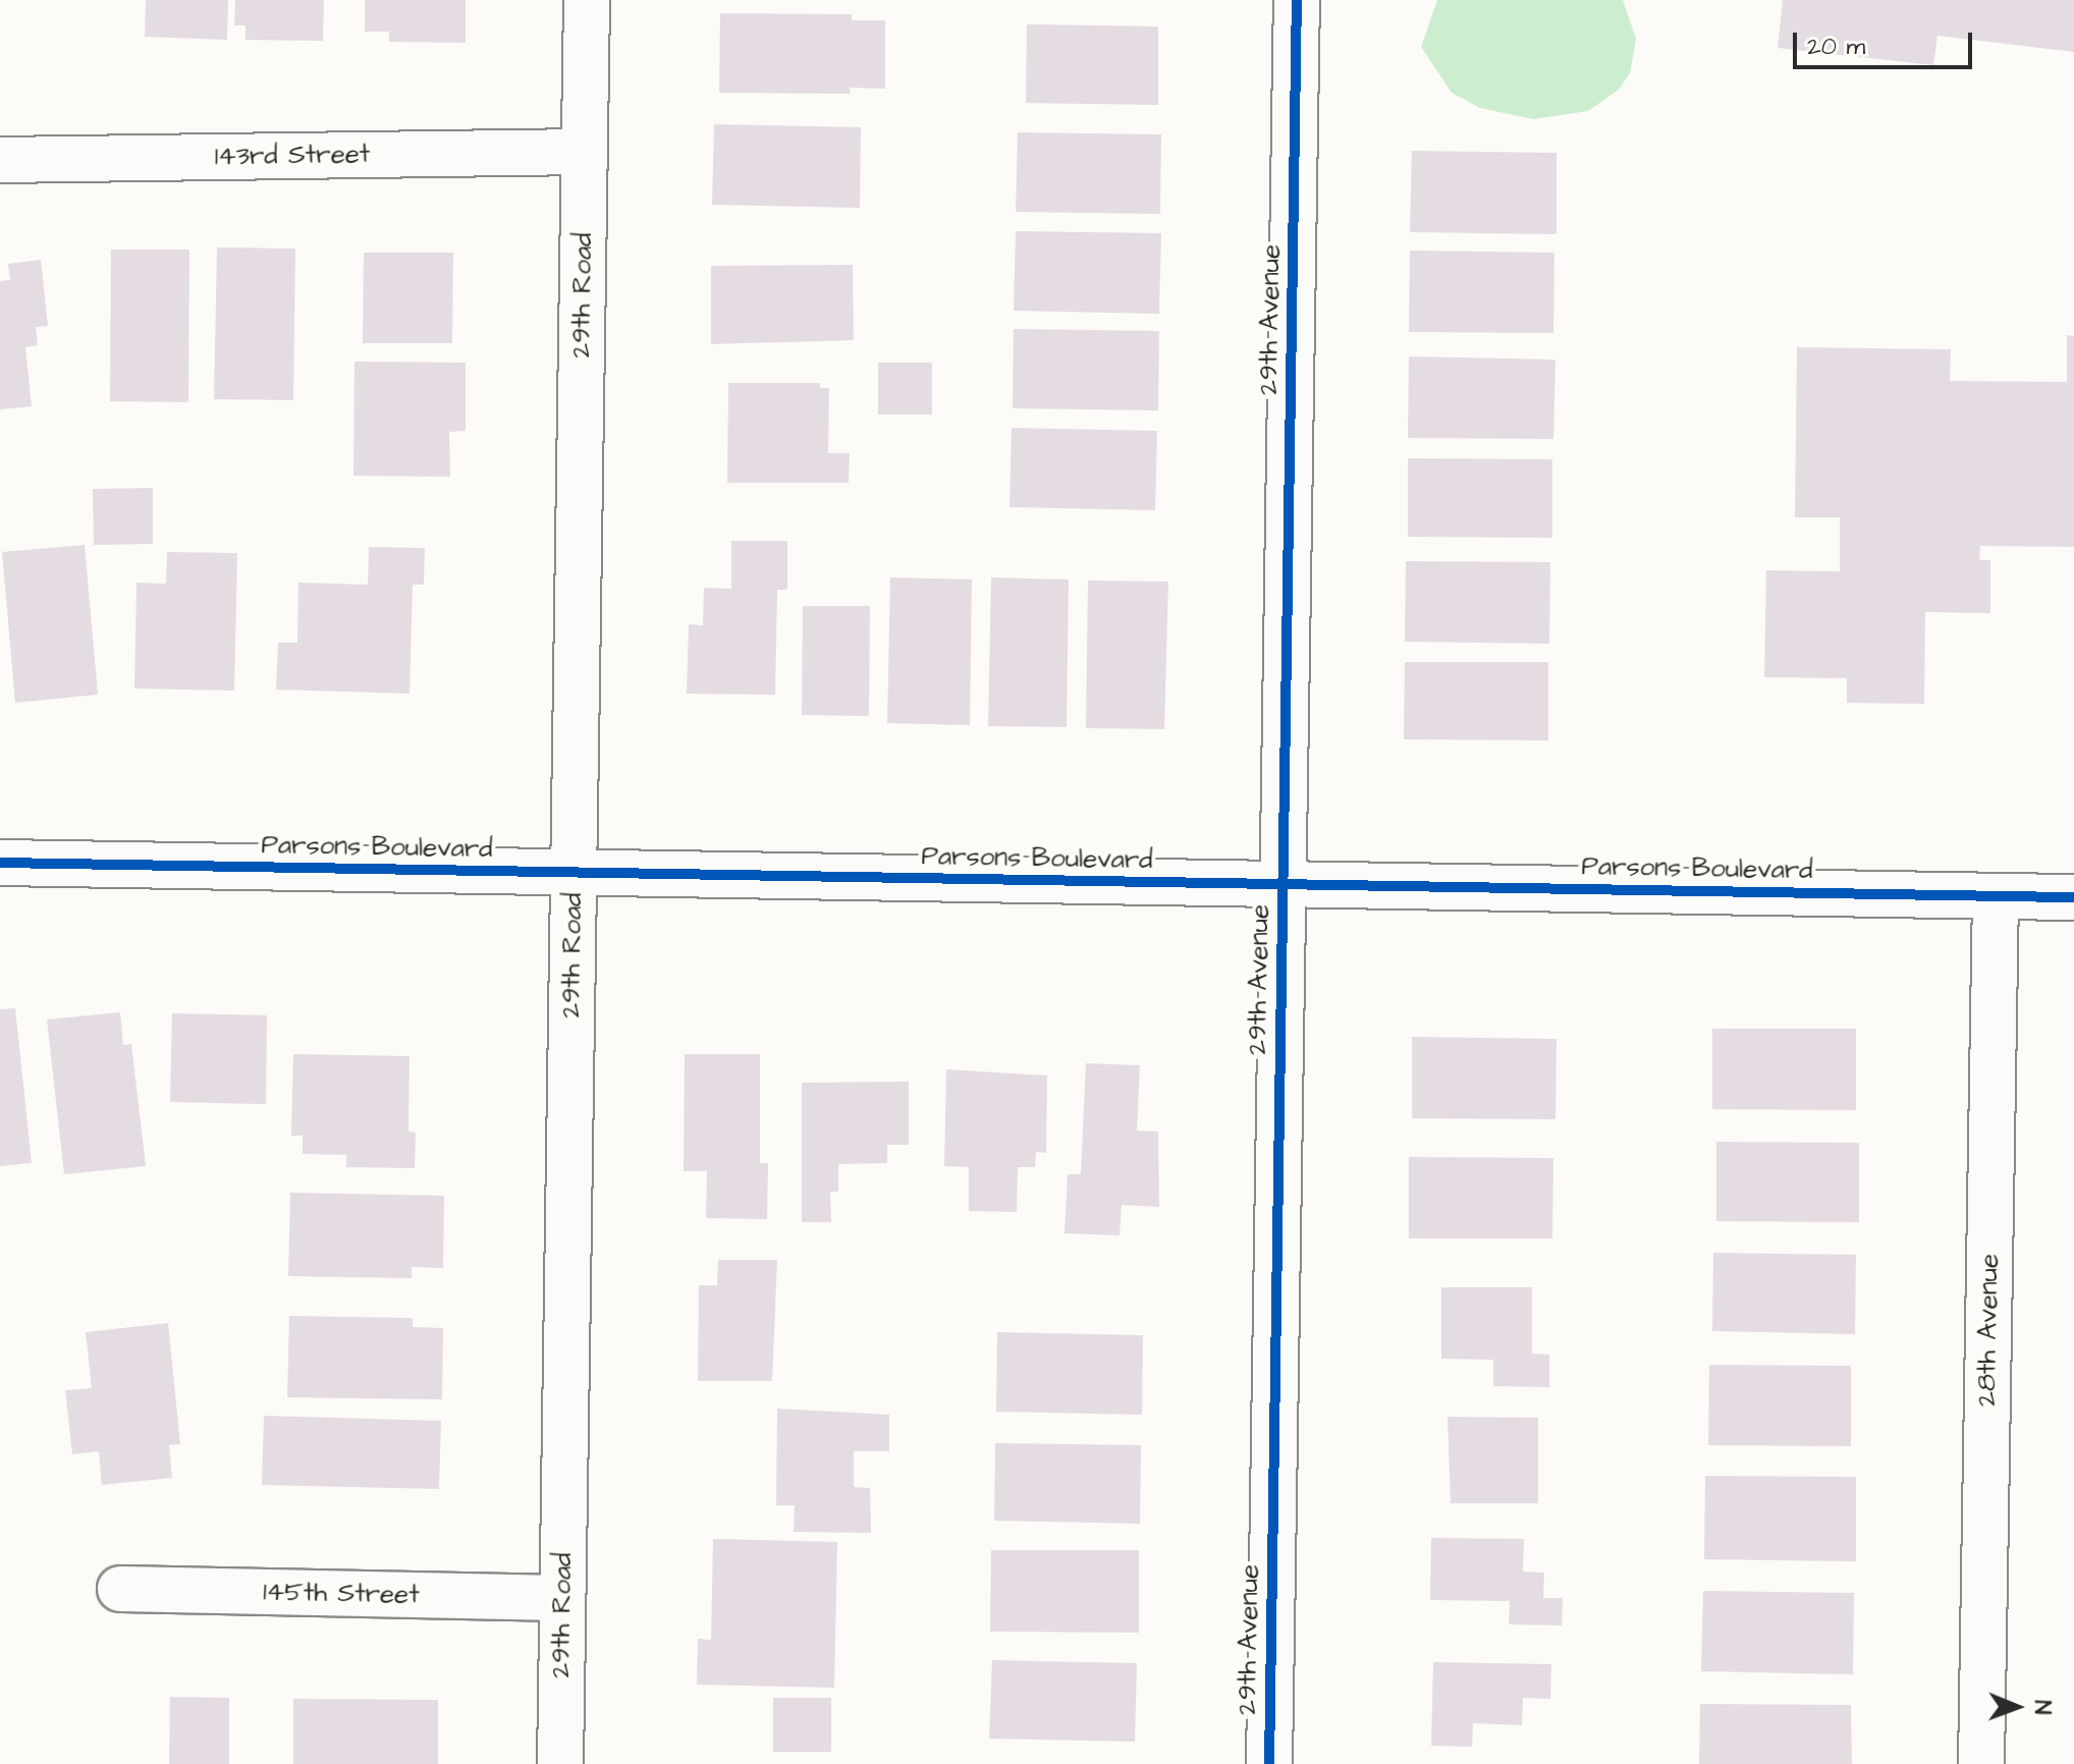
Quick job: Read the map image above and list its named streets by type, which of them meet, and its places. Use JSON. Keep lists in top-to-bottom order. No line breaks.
{"streets":{"street":["143rd Street","29th Road","29th Avenue","Parsons Boulevard","28th Avenue","145th Street"]},"crossings":[["143rd Street","29th Road"],["29th Road","Parsons Boulevard"],["29th Road","145th Street"],["29th Avenue","Parsons Boulevard"],["Parsons Boulevard","28th Avenue"]],"scale_bar":"20 m","north":"right"}
